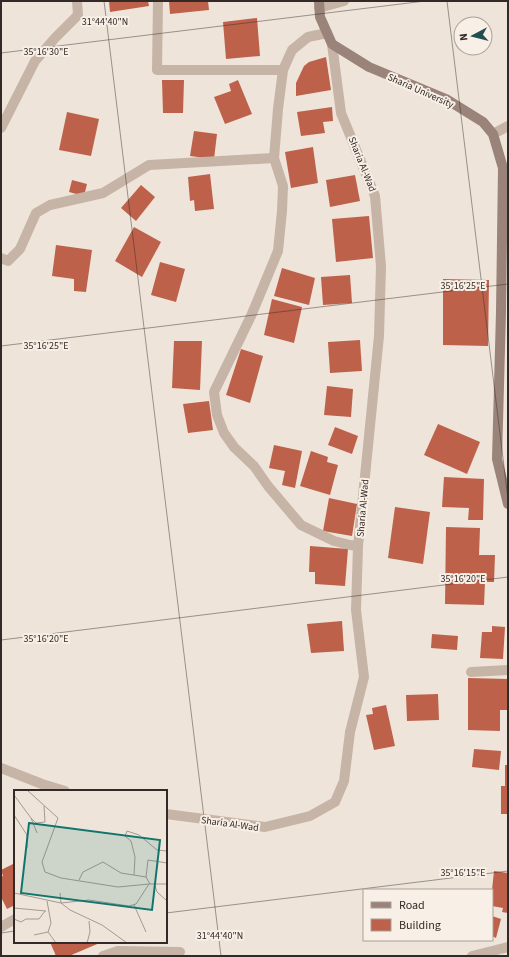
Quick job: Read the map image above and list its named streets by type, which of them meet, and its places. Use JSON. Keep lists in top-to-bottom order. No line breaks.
{"streets":{"main road":["Sharia University"],"street":["Sharia Al-Wad"]},"crossings":[["Sharia University","Sharia Al-Wad"]],"legend":["Road","Building"],"north":"left","coordinates":["31°44'40\"N","35°16'30\"E","35°16'25\"E","35°16'20\"E","35°16'15\"E"]}
